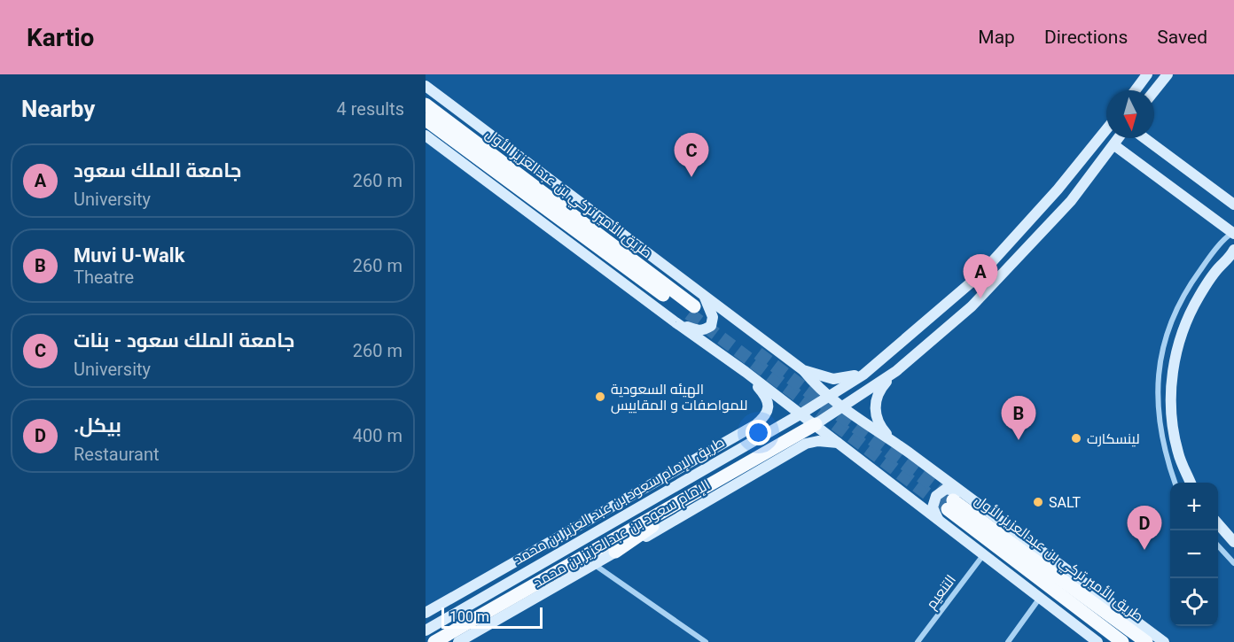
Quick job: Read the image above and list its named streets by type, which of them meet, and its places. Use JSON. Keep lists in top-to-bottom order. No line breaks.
{"streets":{"main road":["طريق الأمير تركي بن عبدالعزيز الأول","طريق الإمام سعود بن عبد العزيز بن محمد","الإمام سعود بن عبدالعزيز بن محمد"],"street":["التنعيم"]},"places":["الهيئه السعودية للمواصفات و المقاييس","لينسكارت","SALT"],"scale_bar":"100 m","north":"bottom","page":{"header":"Kartio","nav":["Map","Directions","Saved"],"heading":["Nearby","4 results"],"pins":["C","A","B","D"],"list":[{"mark":"A","name":"جامعة الملك سعود","note":"University","value":"260 m"},{"mark":"B","name":"Muvi U-Walk","note":"Theatre","value":"260 m"},{"mark":"C","name":"جامعة الملك سعود - بنات","note":"University","value":"260 m"},{"mark":"D","name":".بيكل","note":"Restaurant","value":"400 m"}],"map_buttons":["+","−"],"scale":"100 m"}}
